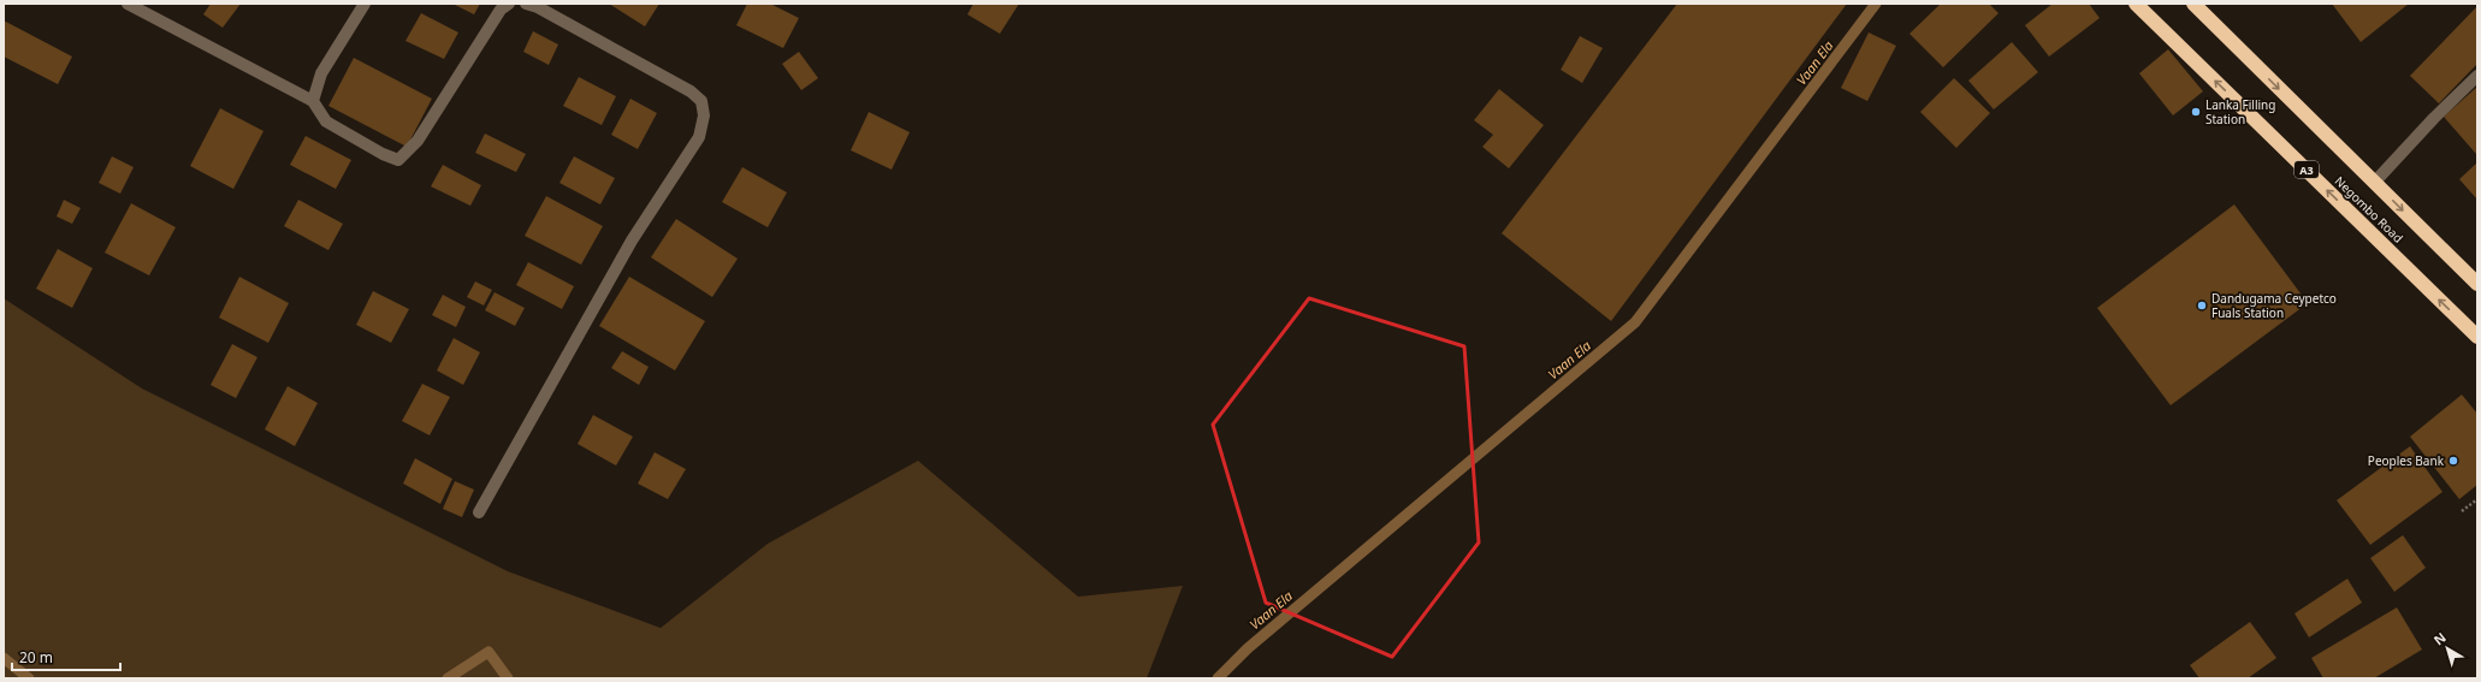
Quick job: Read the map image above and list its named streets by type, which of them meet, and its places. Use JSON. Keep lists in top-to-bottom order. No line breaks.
{"streets":{"highway":["A3","Negombo Road"]},"water":["Vaan Ela"],"places":["Lanka Filling Station","Dandugama Ceypetco Fuals Station","Peoples Bank"],"scale_bar":"20 m","north":"top left"}
